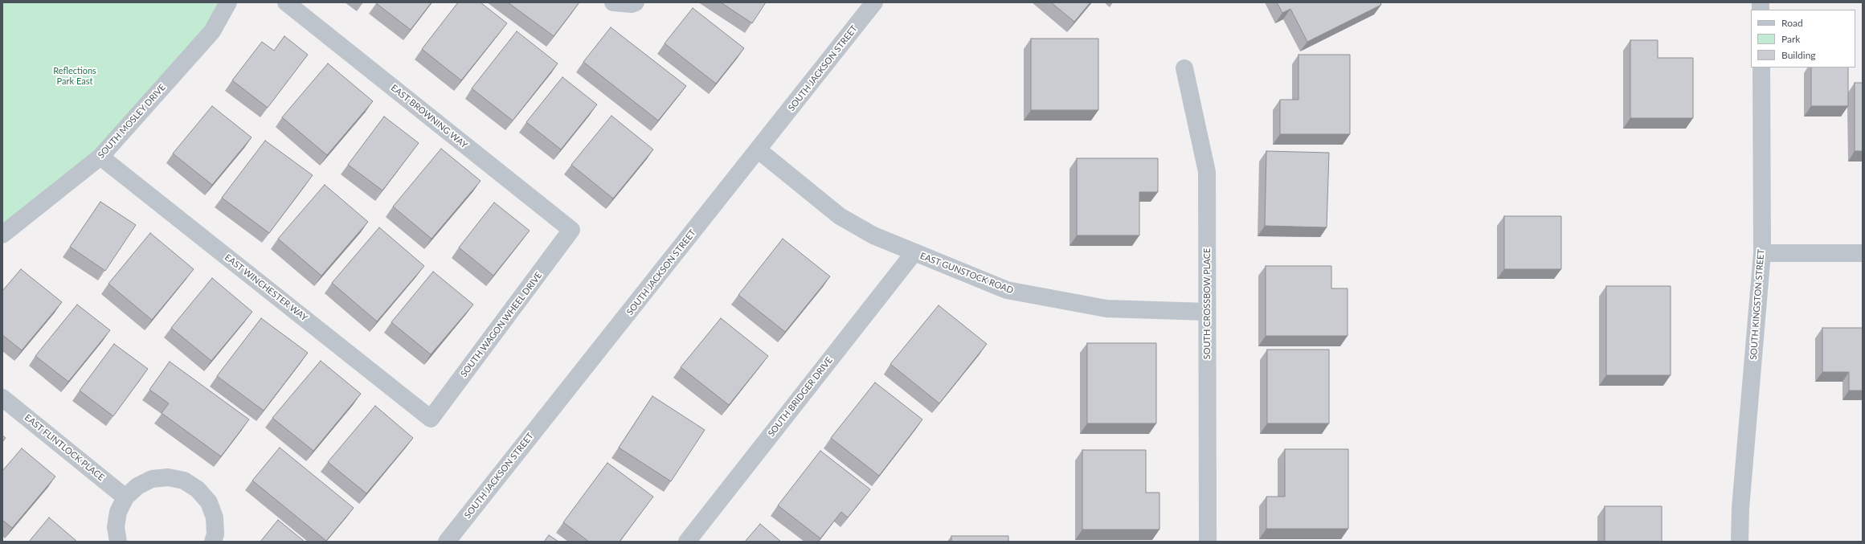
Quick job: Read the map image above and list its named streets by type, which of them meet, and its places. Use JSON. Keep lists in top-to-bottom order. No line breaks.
{"streets":{"street":["SOUTH JACKSON STREET","EAST BROWNING WAY","SOUTH MOSLEY DRIVE","EAST GUNSTOCK ROAD","EAST WINCHESTER WAY","SOUTH CROSSBOW PLACE","SOUTH KINGSTON STREET","SOUTH WAGON WHEEL DRIVE","SOUTH BRIDGER DRIVE","EAST FLINTLOCK PLACE"]},"crossings":[["SOUTH JACKSON STREET","EAST GUNSTOCK ROAD"],["EAST BROWNING WAY","SOUTH WAGON WHEEL DRIVE"],["SOUTH MOSLEY DRIVE","EAST WINCHESTER WAY"],["EAST GUNSTOCK ROAD","SOUTH CROSSBOW PLACE"],["EAST GUNSTOCK ROAD","SOUTH BRIDGER DRIVE"],["EAST WINCHESTER WAY","SOUTH WAGON WHEEL DRIVE"]],"parks":["Reflections Park East"],"legend":["Road","Park","Building"]}
